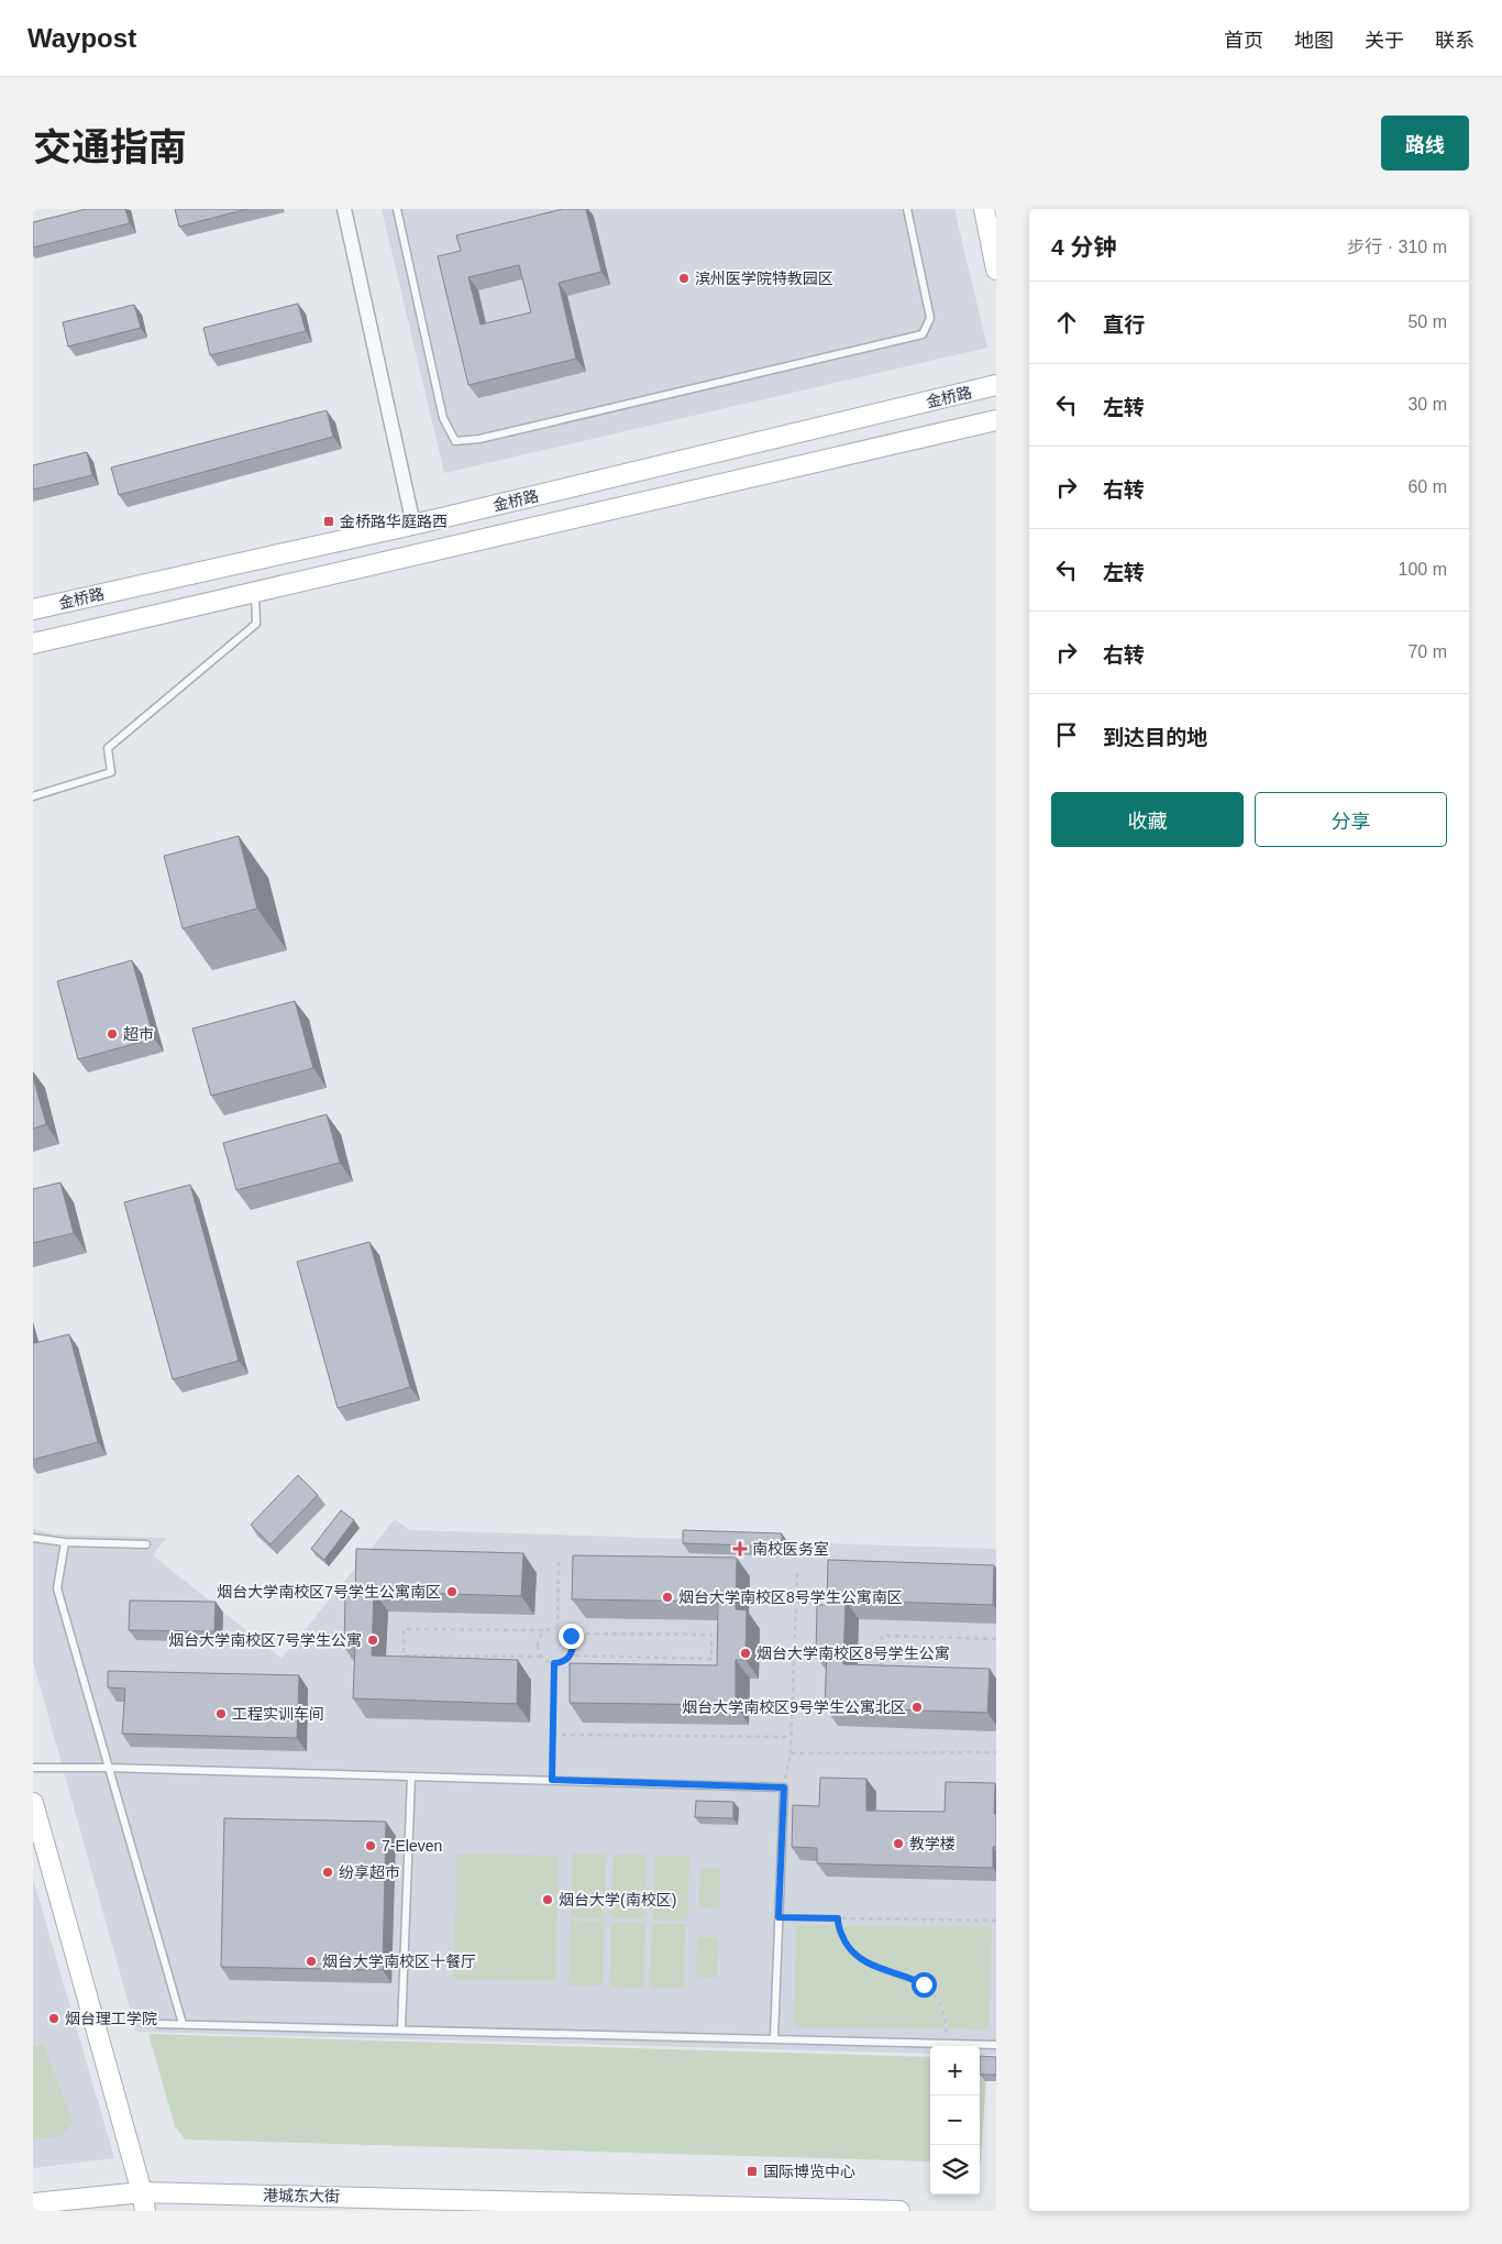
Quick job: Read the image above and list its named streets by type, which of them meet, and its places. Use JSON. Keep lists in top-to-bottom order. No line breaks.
{"streets":{"street":["金桥路","港城东大街"]},"places":{"other":["滨州医学院特教园区","超市","烟台大学南校区7号学生公寓南区","烟台大学南校区8号学生公寓南区","烟台大学南校区7号学生公寓","烟台大学南校区8号学生公寓","烟台大学南校区9号学生公寓北区","工程实训车间","教学楼","7-Eleven","纷享超市","烟台大学(南校区)","烟台大学南校区十餐厅","烟台理工学院"],"transit":["金桥路华庭路西","国际博览中心"],"health":["南校医务室"]},"page":{"header":"Waypost","nav":["首页","地图","关于","联系"],"title":"交通指南","buttons":["路线",["收藏","分享"]],"heading":["4 分钟","步行 · 310 m"],"list":[["直行","50 m"],["左转","30 m"],["右转","60 m"],["左转","100 m"],["右转","70 m"],"到达目的地"],"map_buttons":["+","−"]}}
